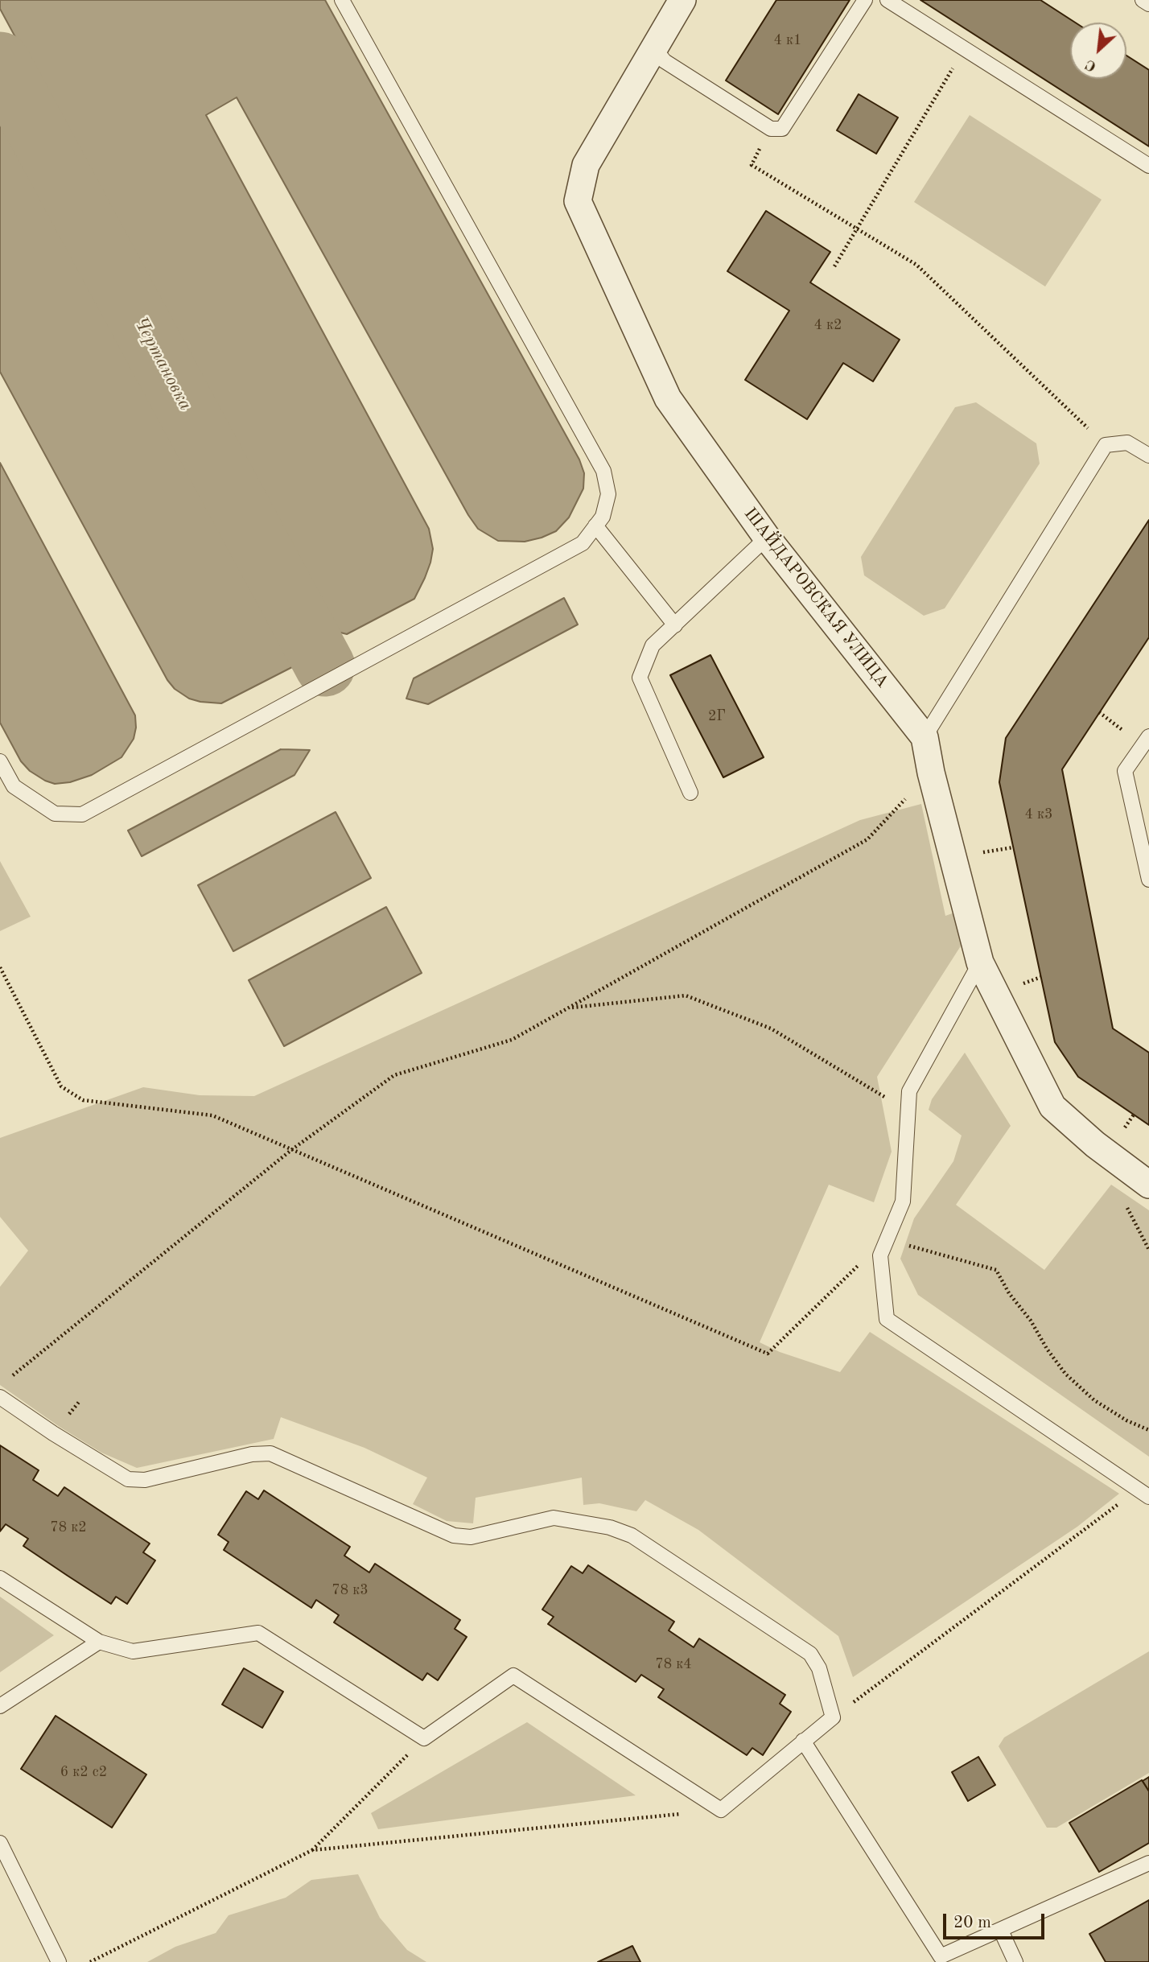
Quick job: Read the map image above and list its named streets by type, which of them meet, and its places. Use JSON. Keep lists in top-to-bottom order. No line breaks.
{"streets":{"street":["ШАЙДАРОВСКАЯ УЛИЦА"]},"water":["Чертановка"],"house_numbers":["4 к1","4 к2","2Г","4 к3","78 к2","78 к3","78 к4","6 к2 с2"],"scale_bar":"20 m","north":"bottom left"}
